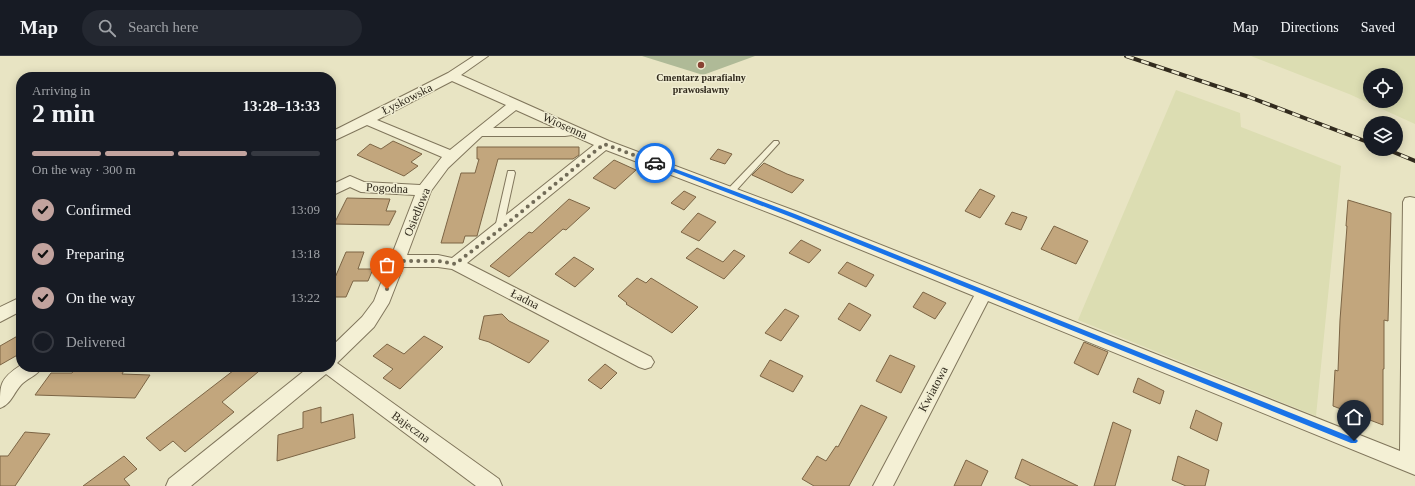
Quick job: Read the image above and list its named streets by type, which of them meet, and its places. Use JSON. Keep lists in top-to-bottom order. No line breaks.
{"streets":{"street":["Łyskowska","Wiosenna","Pogodna","Osiedlowa","Ładna","Kwiatowa","Bajeczna"]},"crossings":[["Łyskowska","Wiosenna"],["Wiosenna","Osiedlowa"],["Wiosenna","Kwiatowa"],["Pogodna","Osiedlowa"],["Osiedlowa","Ładna"]],"places":["Cmentarz parafialny prawosławny"],"page":{"header":"Map","search":"Search here","nav":["Map","Directions","Saved"],"heading":["2 min","Arriving in","13:28–13:33"],"bar":"On the way · 300 m","list":[["Confirmed","13:09"],["Preparing","13:18"],["On the way","13:22"],"Delivered"]}}
